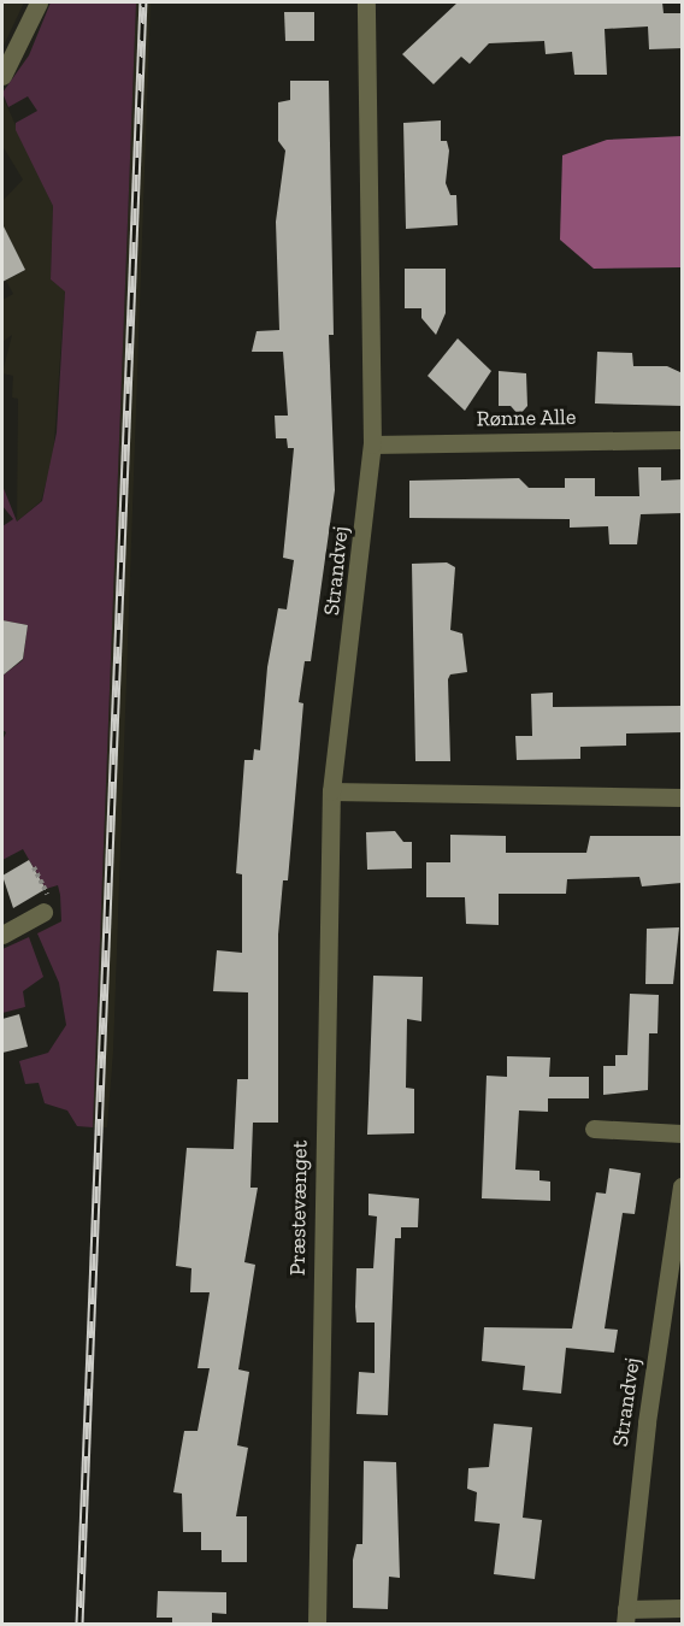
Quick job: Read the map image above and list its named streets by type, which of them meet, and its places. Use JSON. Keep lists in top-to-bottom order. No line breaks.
{"streets":{"street":["Rønne Alle","Strandvej","Præstevænget"]},"crossings":[["Rønne Alle","Strandvej"],["Strandvej","Præstevænget"]]}
